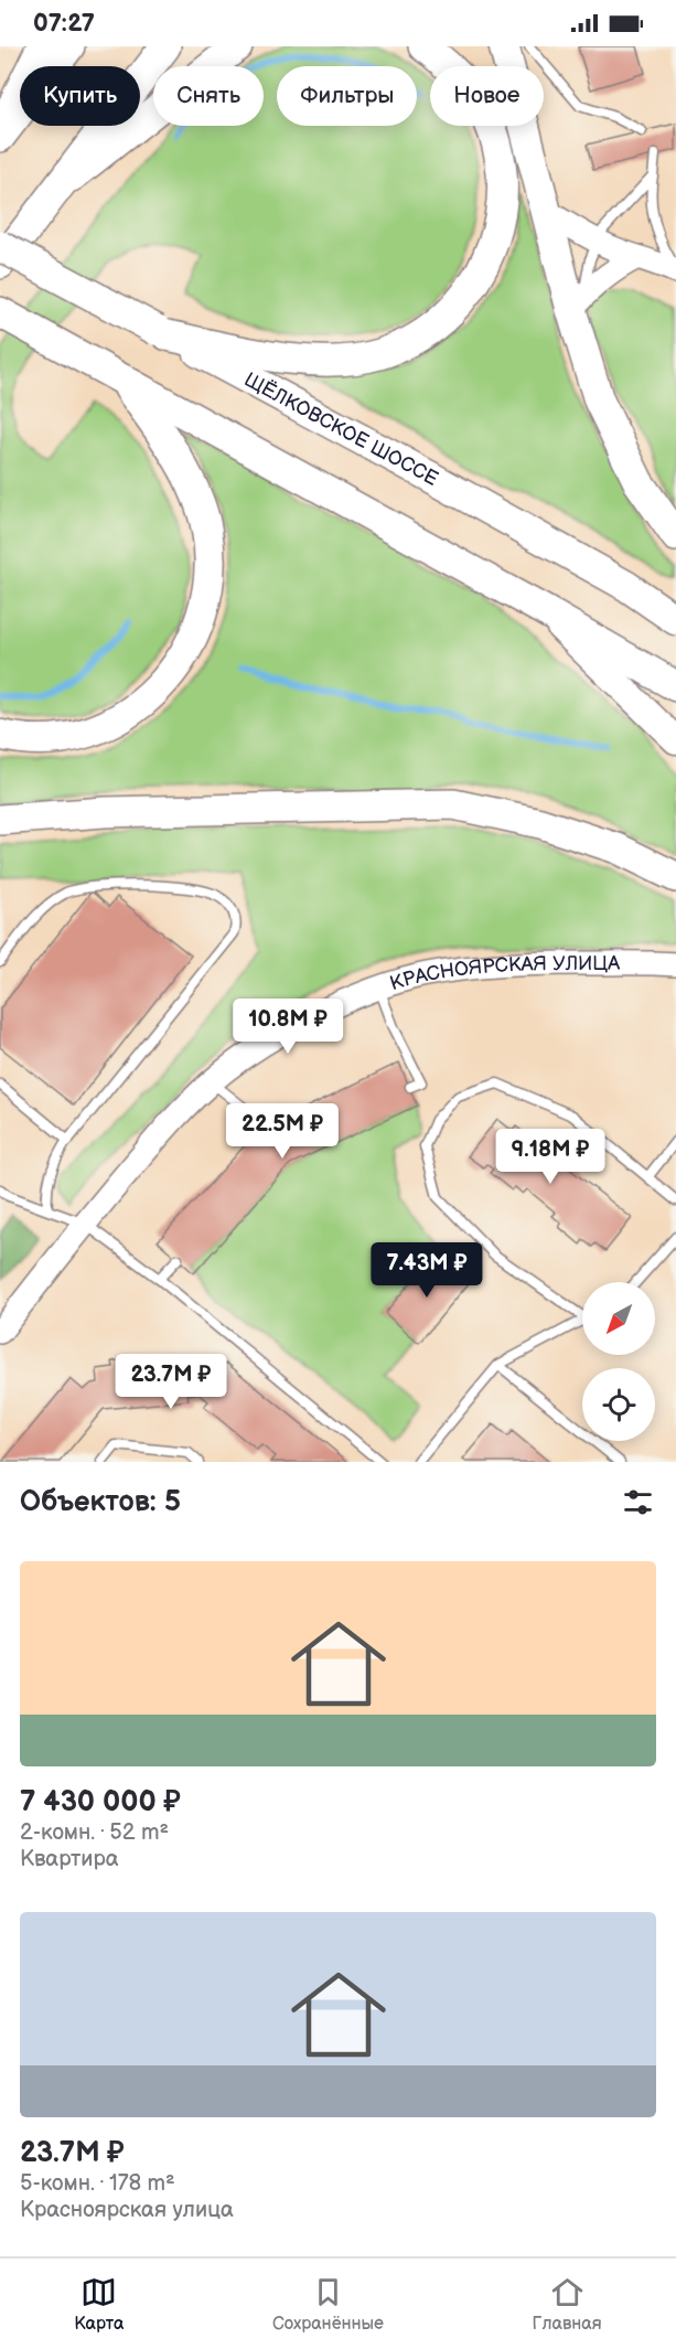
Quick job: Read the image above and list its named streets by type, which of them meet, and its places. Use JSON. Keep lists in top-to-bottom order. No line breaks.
{"streets":{"main road":["ЩЁЛКОВСКОЕ ШОССЕ"],"street":["КРАСНОЯРСКАЯ УЛИЦА"]},"north":"bottom left","page":{"status":"07:27","chip":["Купить","Снять","Фильтры","Новое"],"price":["10.8M ₽","22.5M ₽","9.18M ₽","7.43M ₽","23.7M ₽"],"heading":"Объектов: 5","list":[{"name":"7 430 000 ₽","note":"2-комн. · 52 m² · Квартира"},{"name":"23.7M ₽","note":"5-комн. · 178 m² · Красноярская улица"}],"tabs":["Карта","Сохранённые","Главная"]}}
